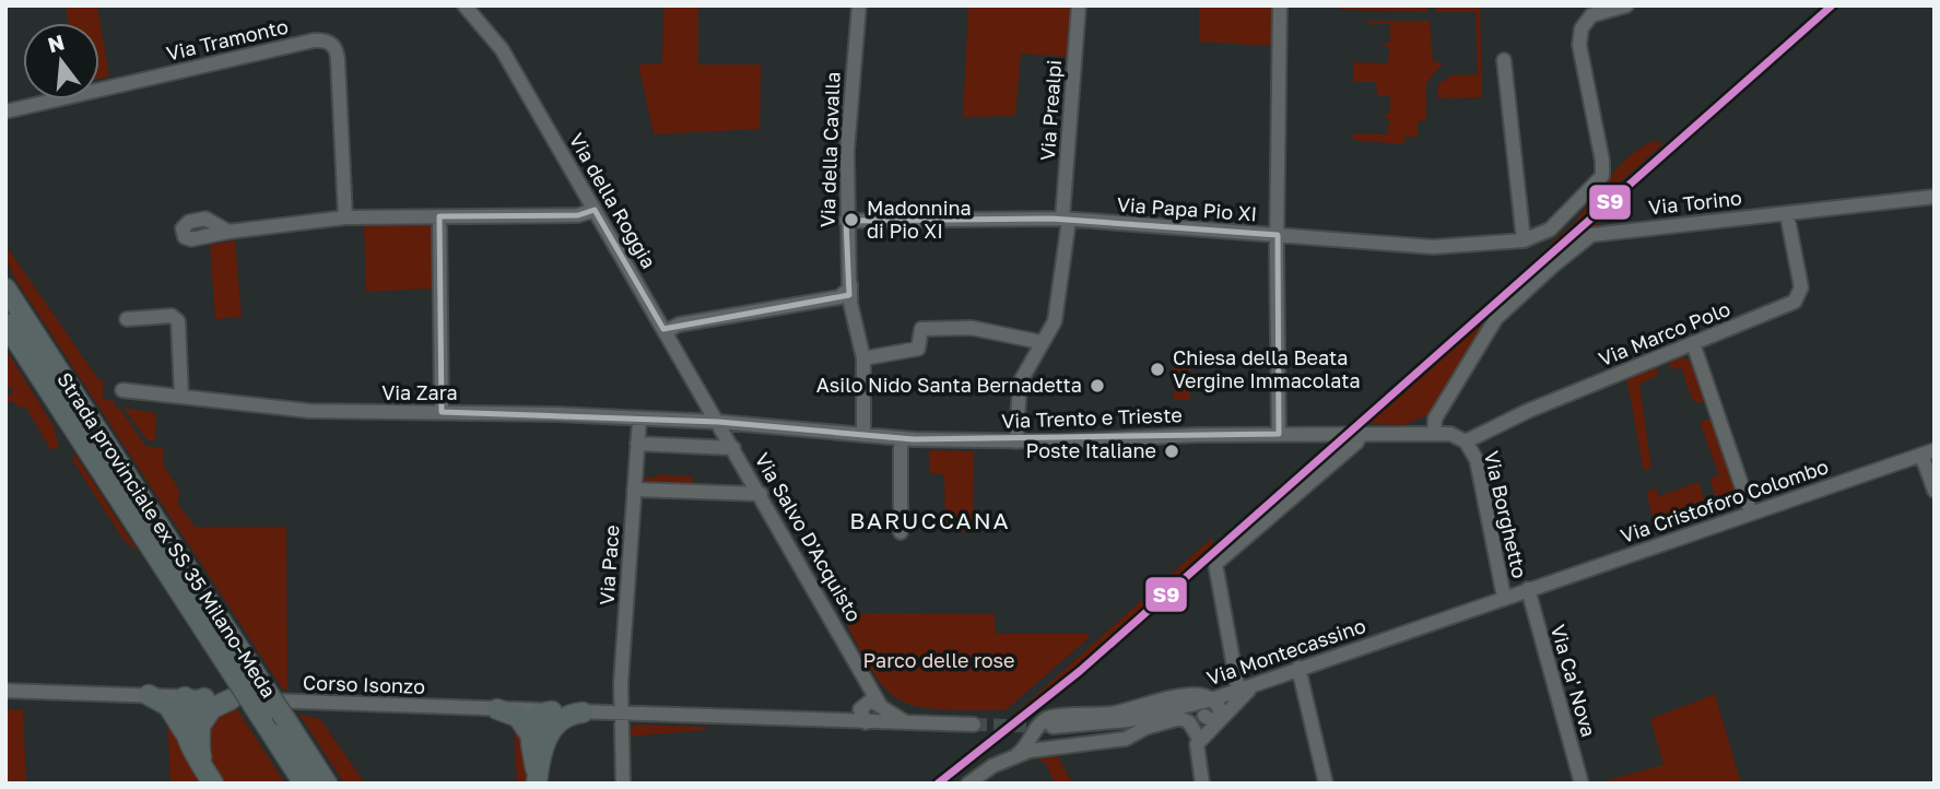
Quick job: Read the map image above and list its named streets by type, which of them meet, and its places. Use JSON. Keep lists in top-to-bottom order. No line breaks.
{"streets":{"highway":["Strada provinciale ex SS 35 Milano-Meda"],"street":["Via Tramonto","Via Prealpi","Via della Cavalla","Via della Roggia","Via Torino","Via Papa Pio XI","Via Marco Polo","Via Zara","Via Trento e Trieste","Via Cristoforo Colombo","Via Borghetto","Via Salvo D'Acquisto","Via Pace","Via Montecassino","Via Ca' Nova","Corso Isonzo"]},"crossings":[["Via Prealpi","Via Papa Pio XI"],["Via Prealpi","Via Trento e Trieste"],["Via della Cavalla","Via Papa Pio XI"],["Via della Cavalla","Via Trento e Trieste"],["Via della Roggia","Via Zara"],["Via della Roggia","Via Trento e Trieste"],["Via della Roggia","Via Salvo D'Acquisto"],["Via Torino","Via Marco Polo"],["Via Torino","Via Trento e Trieste"],["Via Marco Polo","Via Trento e Trieste"],["Via Marco Polo","Via Borghetto"],["Via Zara","Via Trento e Trieste"],["Via Zara","Via Salvo D'Acquisto"],["Via Zara","Via Pace"],["Via Trento e Trieste","Via Borghetto"],["Via Trento e Trieste","Via Salvo D'Acquisto"],["Via Cristoforo Colombo","Via Montecassino"],["Via Cristoforo Colombo","Via Ca' Nova"],["Via Borghetto","Via Montecassino"],["Via Montecassino","Via Ca' Nova"]],"districts":["BARUCCANA"],"parks":["Parco delle rose"],"places":["Madonnina di Pio XI","Chiesa della Beata Vergine Immacolata","Asilo Nido Santa Bernadetta","Poste Italiane"],"lines":["transit line S9"],"north":"top"}
